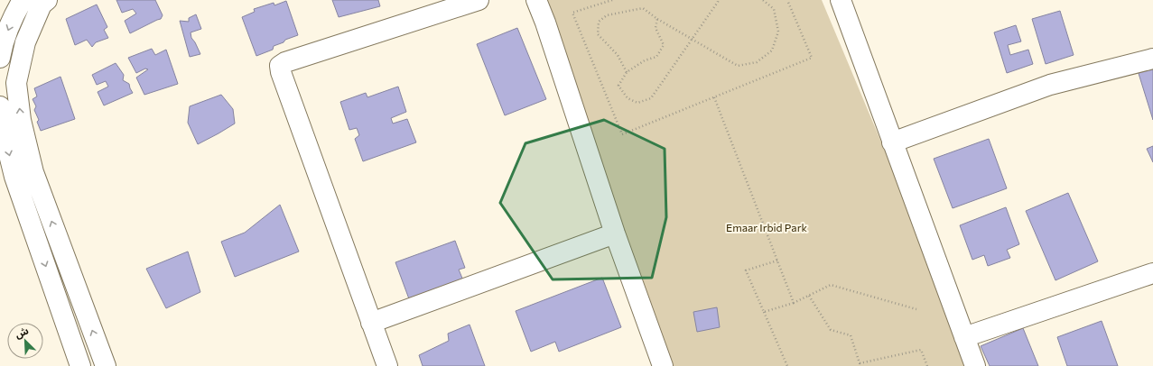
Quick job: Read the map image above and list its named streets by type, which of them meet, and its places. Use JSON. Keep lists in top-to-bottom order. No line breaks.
{"parks":["Emaar Irbid Park"],"north":"top left"}
